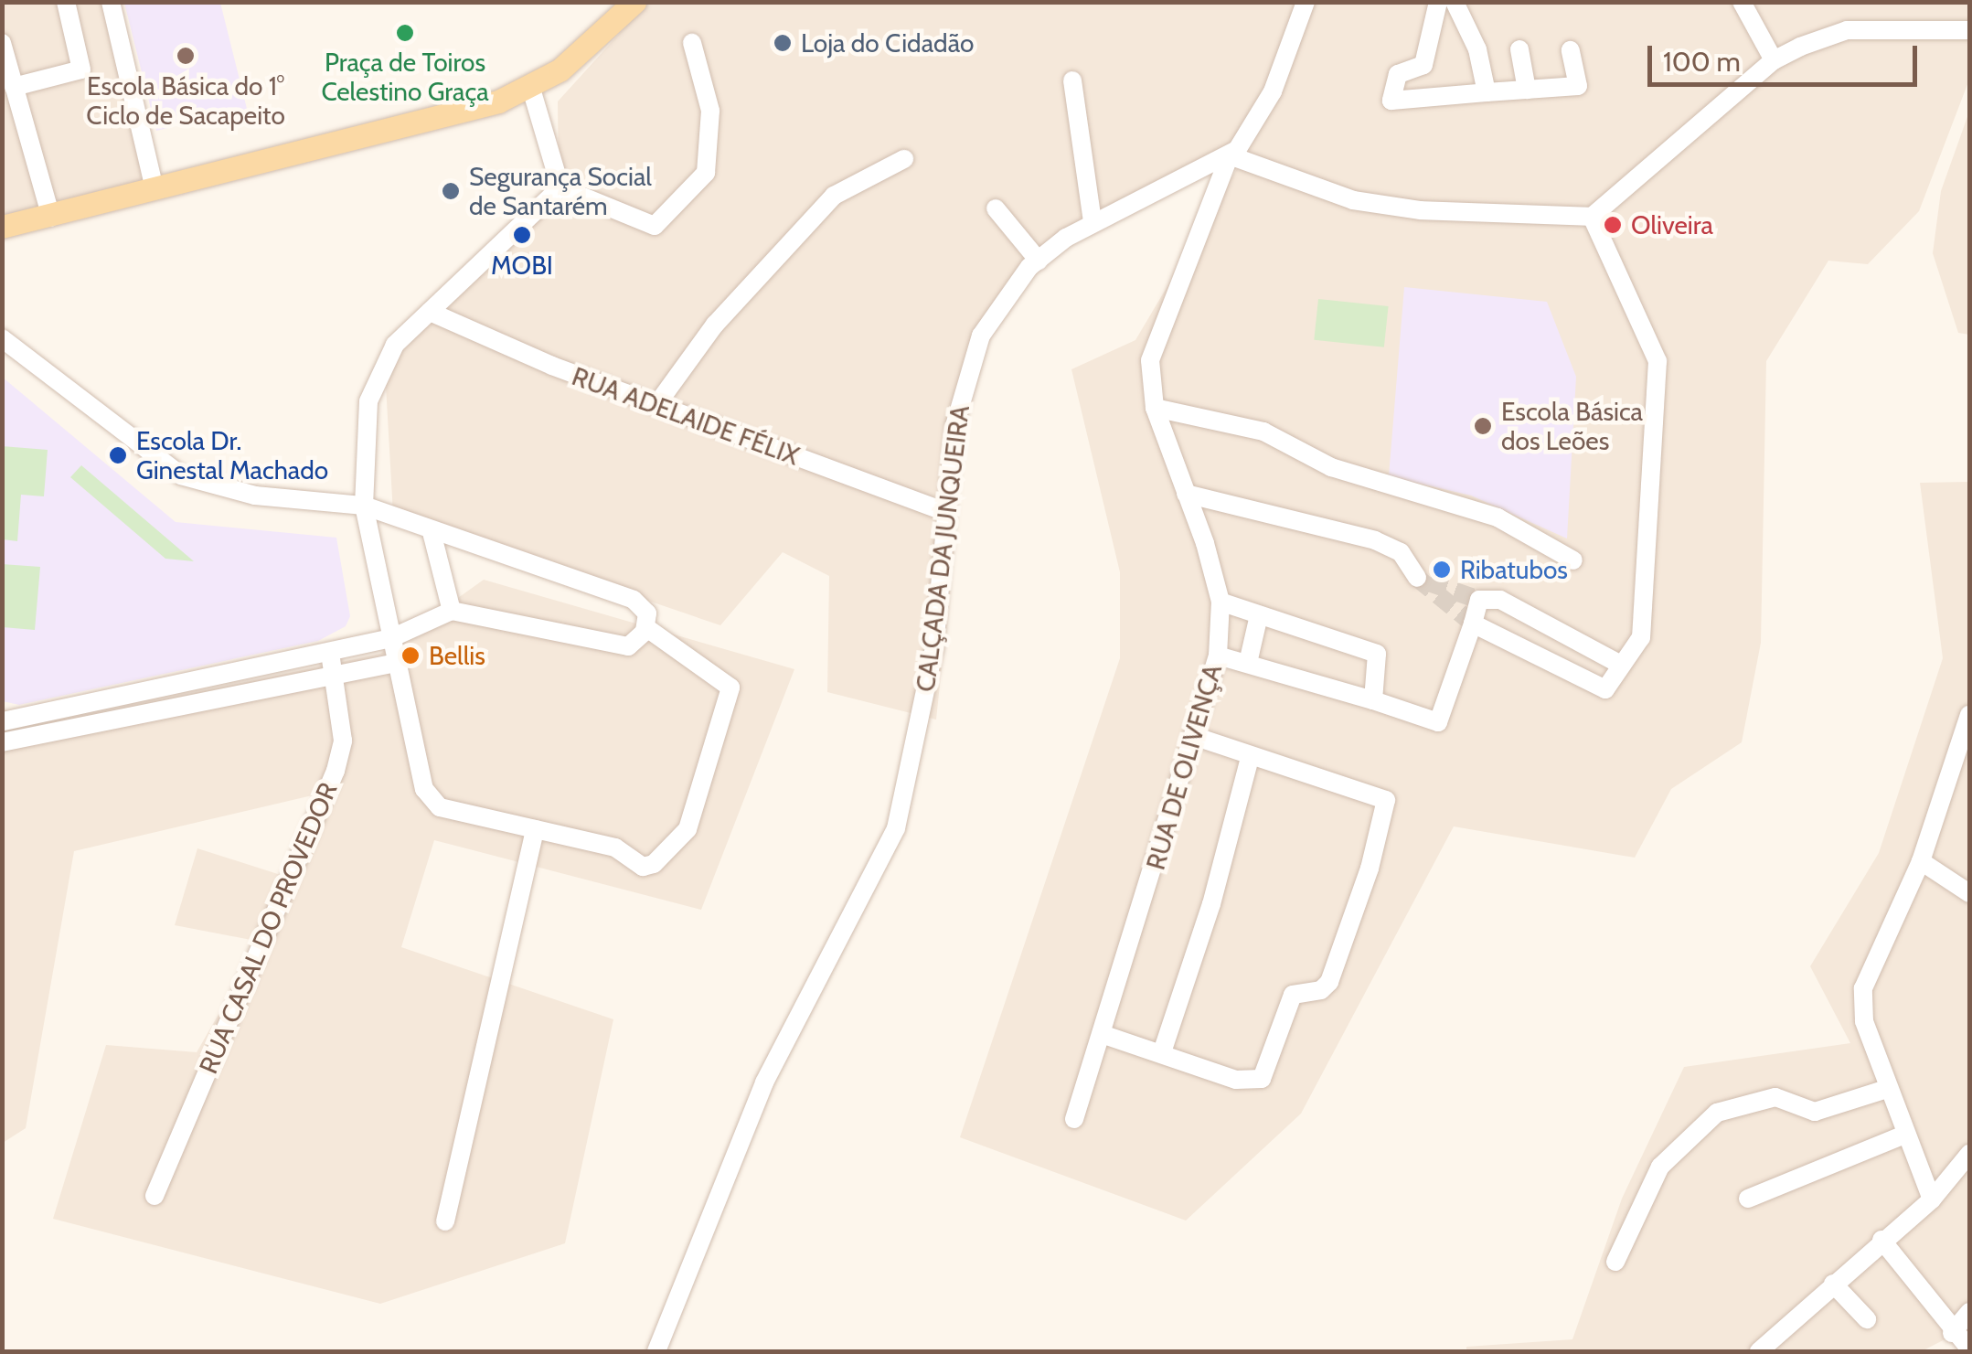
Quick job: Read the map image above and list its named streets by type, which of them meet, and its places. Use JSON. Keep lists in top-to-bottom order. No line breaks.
{"streets":{"street":["RUA ADELAIDE FÉLIX","CALÇADA DA JUNQUEIRA","RUA DE OLIVENÇA","RUA CASAL DO PROVEDOR"]},"crossings":[["RUA ADELAIDE FÉLIX","CALÇADA DA JUNQUEIRA"],["CALÇADA DA JUNQUEIRA","RUA DE OLIVENÇA"]],"places":["Praça de Toiros Celestino Graça","Loja do Cidadão","Escola Básica do 1° Ciclo de Sacapeito","Segurança Social de Santarém","Oliveira","MOBI","Escola Básica dos Leões","Escola Dr. Ginestal Machado","Ribatubos","Bellis"],"scale_bar":"100 m"}
